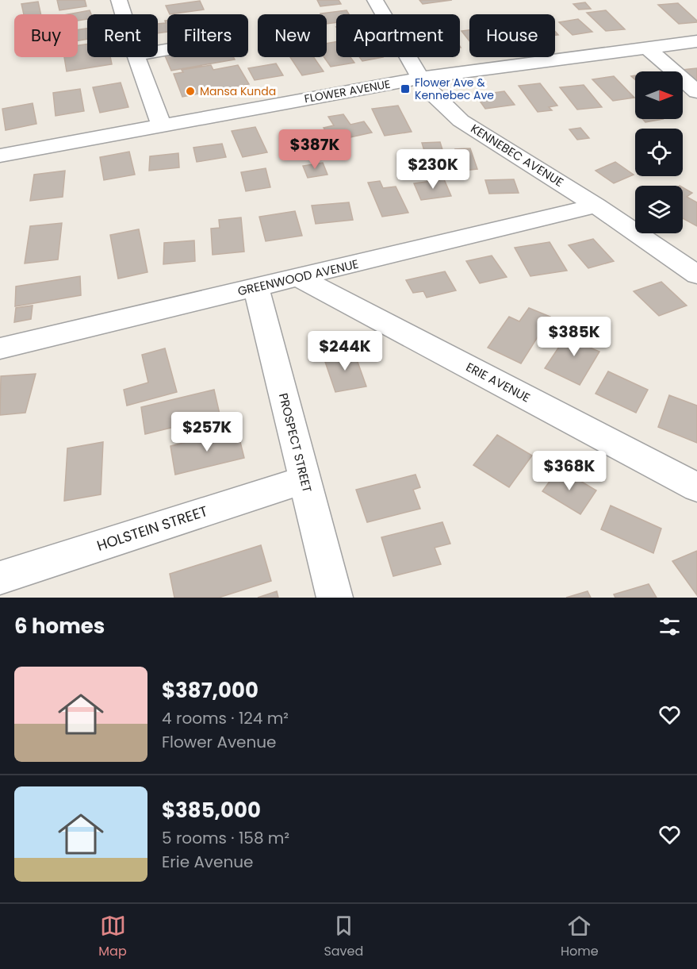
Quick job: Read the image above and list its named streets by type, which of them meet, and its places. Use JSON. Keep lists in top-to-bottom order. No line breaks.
{"streets":{"street":["FLOWER AVENUE","KENNEBEC AVENUE","GREENWOOD AVENUE","ERIE AVENUE","PROSPECT STREET","HOLSTEIN STREET"]},"crossings":[["FLOWER AVENUE","KENNEBEC AVENUE"],["KENNEBEC AVENUE","GREENWOOD AVENUE"],["GREENWOOD AVENUE","ERIE AVENUE"],["GREENWOOD AVENUE","PROSPECT STREET"],["PROSPECT STREET","HOLSTEIN STREET"]],"places":{"transit":["Flower Ave & Kennebec Ave"],"other":["Mansa Kunda"]},"north":"right","page":{"chip":["Buy","Rent","Filters","New","Apartment","House"],"price":["$387K","$230K","$385K","$244K","$257K","$368K"],"heading":"6 homes","list":[{"name":"$387,000","note":"4 rooms · 124 m² · Flower Avenue"},{"name":"$385,000","note":"5 rooms · 158 m² · Erie Avenue"}],"tabs":["Map","Saved","Home"]}}
